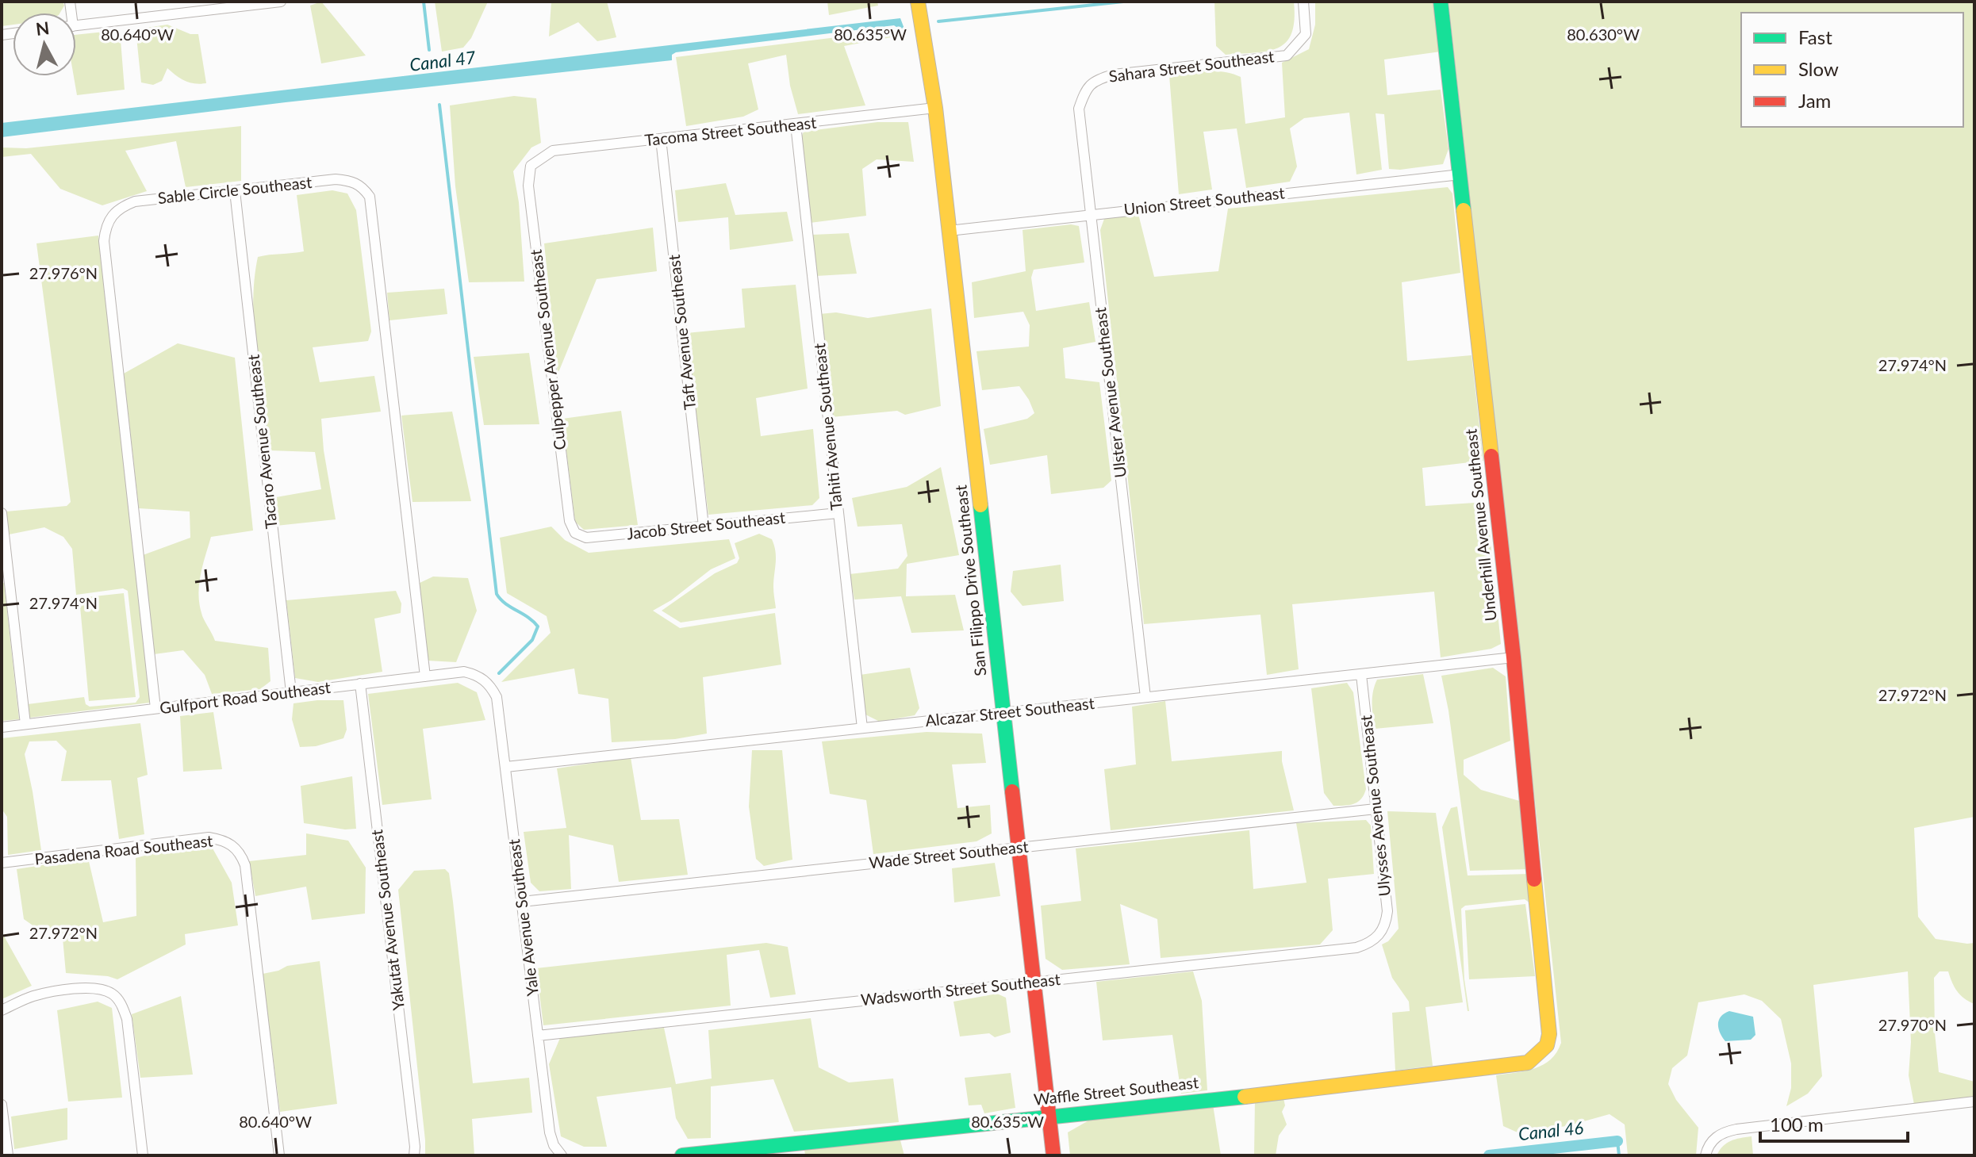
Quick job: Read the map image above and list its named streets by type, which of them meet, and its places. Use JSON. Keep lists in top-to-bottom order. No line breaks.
{"streets":{"street":["Sahara Street Southeast","Tacoma Street Southeast","Sable Circle Southeast","Union Street Southeast","Taft Avenue Southeast","Culpepper Avenue Southeast","Ulster Avenue Southeast","Tahiti Avenue Southeast","Tacaro Avenue Southeast","Underhill Avenue Southeast","Jacob Street Southeast","San Filippo Drive Southeast","Gulfport Road Southeast","Alcazar Street Southeast","Ulysses Avenue Southeast","Pasadena Road Southeast","Wade Street Southeast","Yale Avenue Southeast","Yakutat Avenue Southeast","Wadsworth Street Southeast","Waffle Street Southeast"]},"crossings":[["Sahara Street Southeast","Ulster Avenue Southeast"],["Tacoma Street Southeast","Taft Avenue Southeast"],["Tacoma Street Southeast","Culpepper Avenue Southeast"],["Tacoma Street Southeast","Tahiti Avenue Southeast"],["Tacoma Street Southeast","San Filippo Drive Southeast"],["Sable Circle Southeast","Tacaro Avenue Southeast"],["Sable Circle Southeast","Gulfport Road Southeast"],["Union Street Southeast","Ulster Avenue Southeast"],["Union Street Southeast","Underhill Avenue Southeast"],["Union Street Southeast","San Filippo Drive Southeast"],["Taft Avenue Southeast","Jacob Street Southeast"],["Culpepper Avenue Southeast","Jacob Street Southeast"],["Ulster Avenue Southeast","Alcazar Street Southeast"],["Tahiti Avenue Southeast","Jacob Street Southeast"],["Tahiti Avenue Southeast","Alcazar Street Southeast"],["Tacaro Avenue Southeast","Gulfport Road Southeast"],["Underhill Avenue Southeast","Alcazar Street Southeast"],["Underhill Avenue Southeast","Waffle Street Southeast"],["San Filippo Drive Southeast","Alcazar Street Southeast"],["San Filippo Drive Southeast","Wade Street Southeast"],["San Filippo Drive Southeast","Wadsworth Street Southeast"],["San Filippo Drive Southeast","Waffle Street Southeast"],["Gulfport Road Southeast","Yale Avenue Southeast"],["Gulfport Road Southeast","Yakutat Avenue Southeast"],["Alcazar Street Southeast","Ulysses Avenue Southeast"],["Alcazar Street Southeast","Yale Avenue Southeast"],["Ulysses Avenue Southeast","Wade Street Southeast"],["Ulysses Avenue Southeast","Wadsworth Street Southeast"],["Wade Street Southeast","Yale Avenue Southeast"],["Yale Avenue Southeast","Wadsworth Street Southeast"]],"water":["Canal 47","Canal 46"],"legend":["Fast","Slow","Jam"],"scale_bar":"100 m","north":"top","coordinates":["80.640°W","80.635°W","80.630°W","27.976°N","27.974°N","27.972°N","27.970°N"]}
